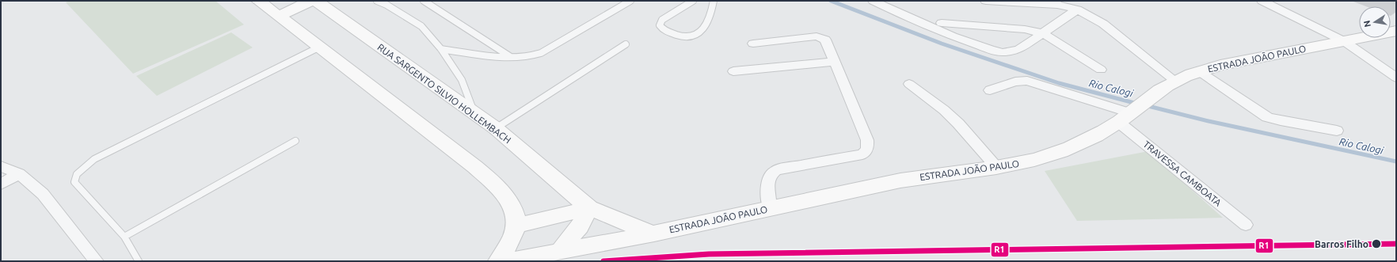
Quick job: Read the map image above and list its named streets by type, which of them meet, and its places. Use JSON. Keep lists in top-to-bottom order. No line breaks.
{"streets":{"main road":["ESTRADA JOÃO PAULO","RUA SARGENTO SILVIO HOLLEMBACH"],"street":["TRAVESSA CAMBOATA"]},"crossings":[["ESTRADA JOÃO PAULO","RUA SARGENTO SILVIO HOLLEMBACH"],["ESTRADA JOÃO PAULO","TRAVESSA CAMBOATA"]],"water":["Rio Calogi"],"places":["Barros Filho"],"lines":["transit line R1"],"north":"left"}
